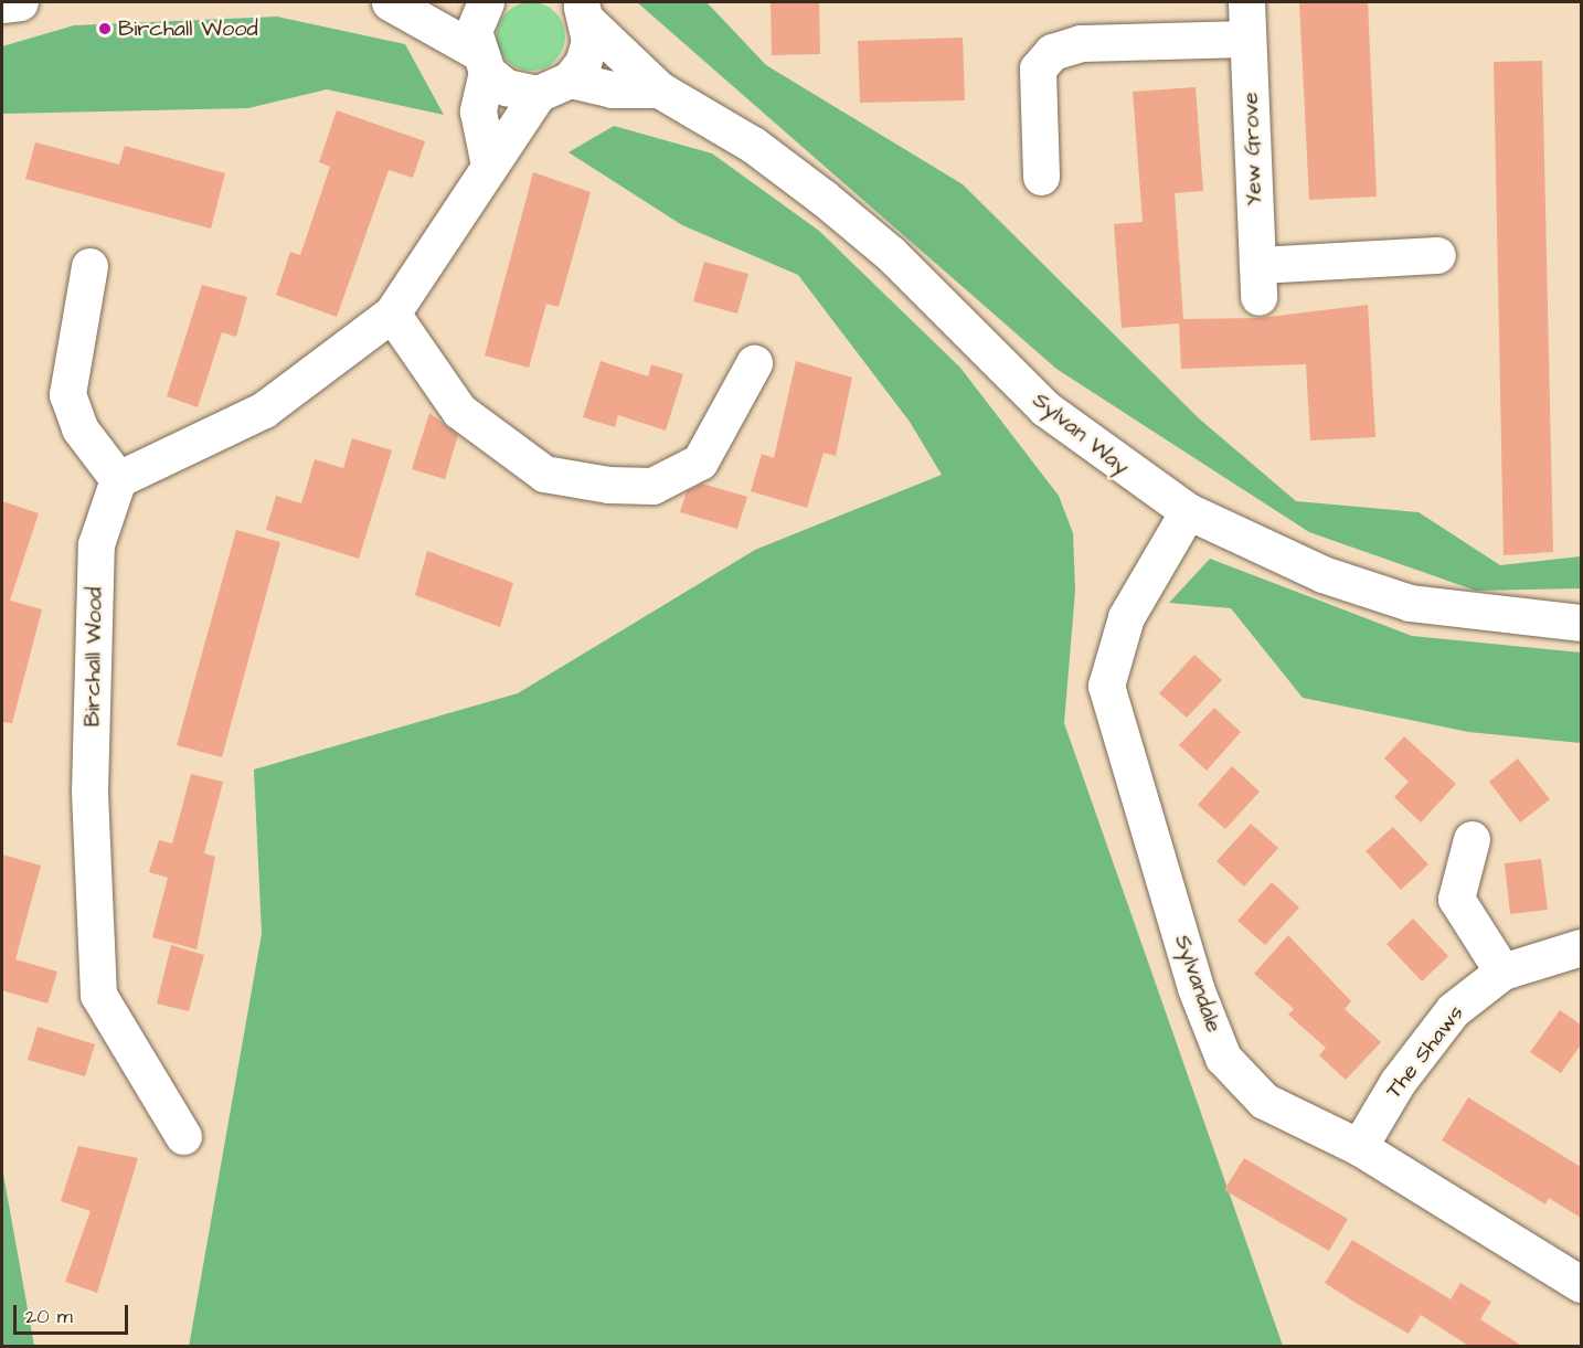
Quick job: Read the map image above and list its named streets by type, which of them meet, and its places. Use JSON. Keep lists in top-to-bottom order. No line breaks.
{"streets":{"street":["Yew Grove","Sylvan Way","Birchall Wood","Sylvandale","The Shaws"]},"crossings":[["Sylvan Way","Sylvandale"],["Sylvandale","The Shaws"]],"places":["Birchall Wood"],"scale_bar":"20 m"}
